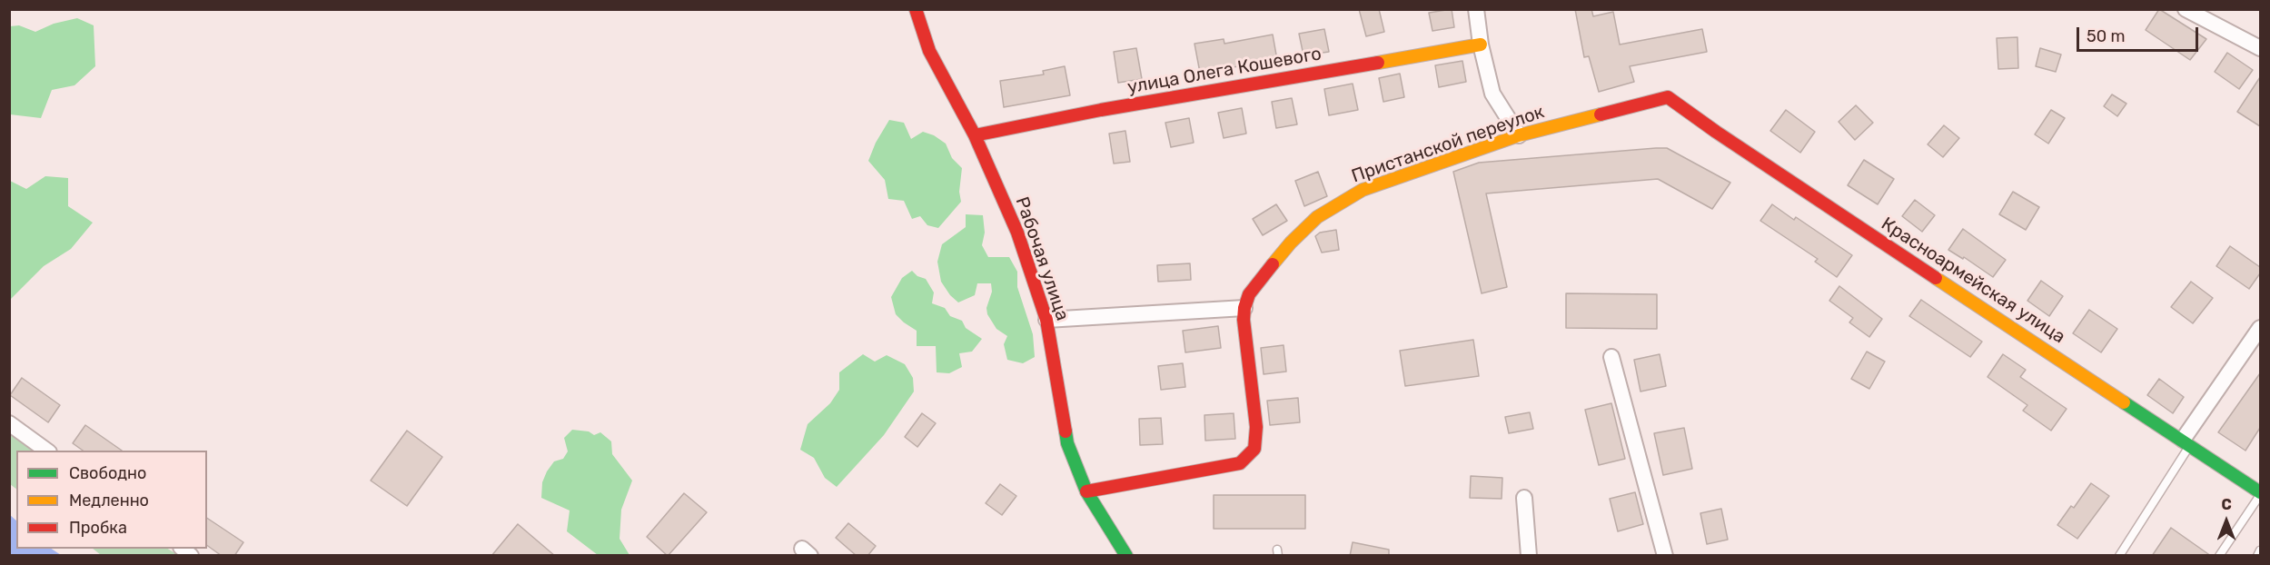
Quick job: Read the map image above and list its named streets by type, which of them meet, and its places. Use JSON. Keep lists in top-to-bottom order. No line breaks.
{"streets":{"street":["улица Олега Кошевого","Пристанской переулок","Рабочая улица","Красноармейская улица"]},"crossings":[["улица Олега Кошевого","Рабочая улица"],["Пристанской переулок","Красноармейская улица"]],"legend":["Свободно","Медленно","Пробка"],"scale_bar":"50 m","north":"top"}
